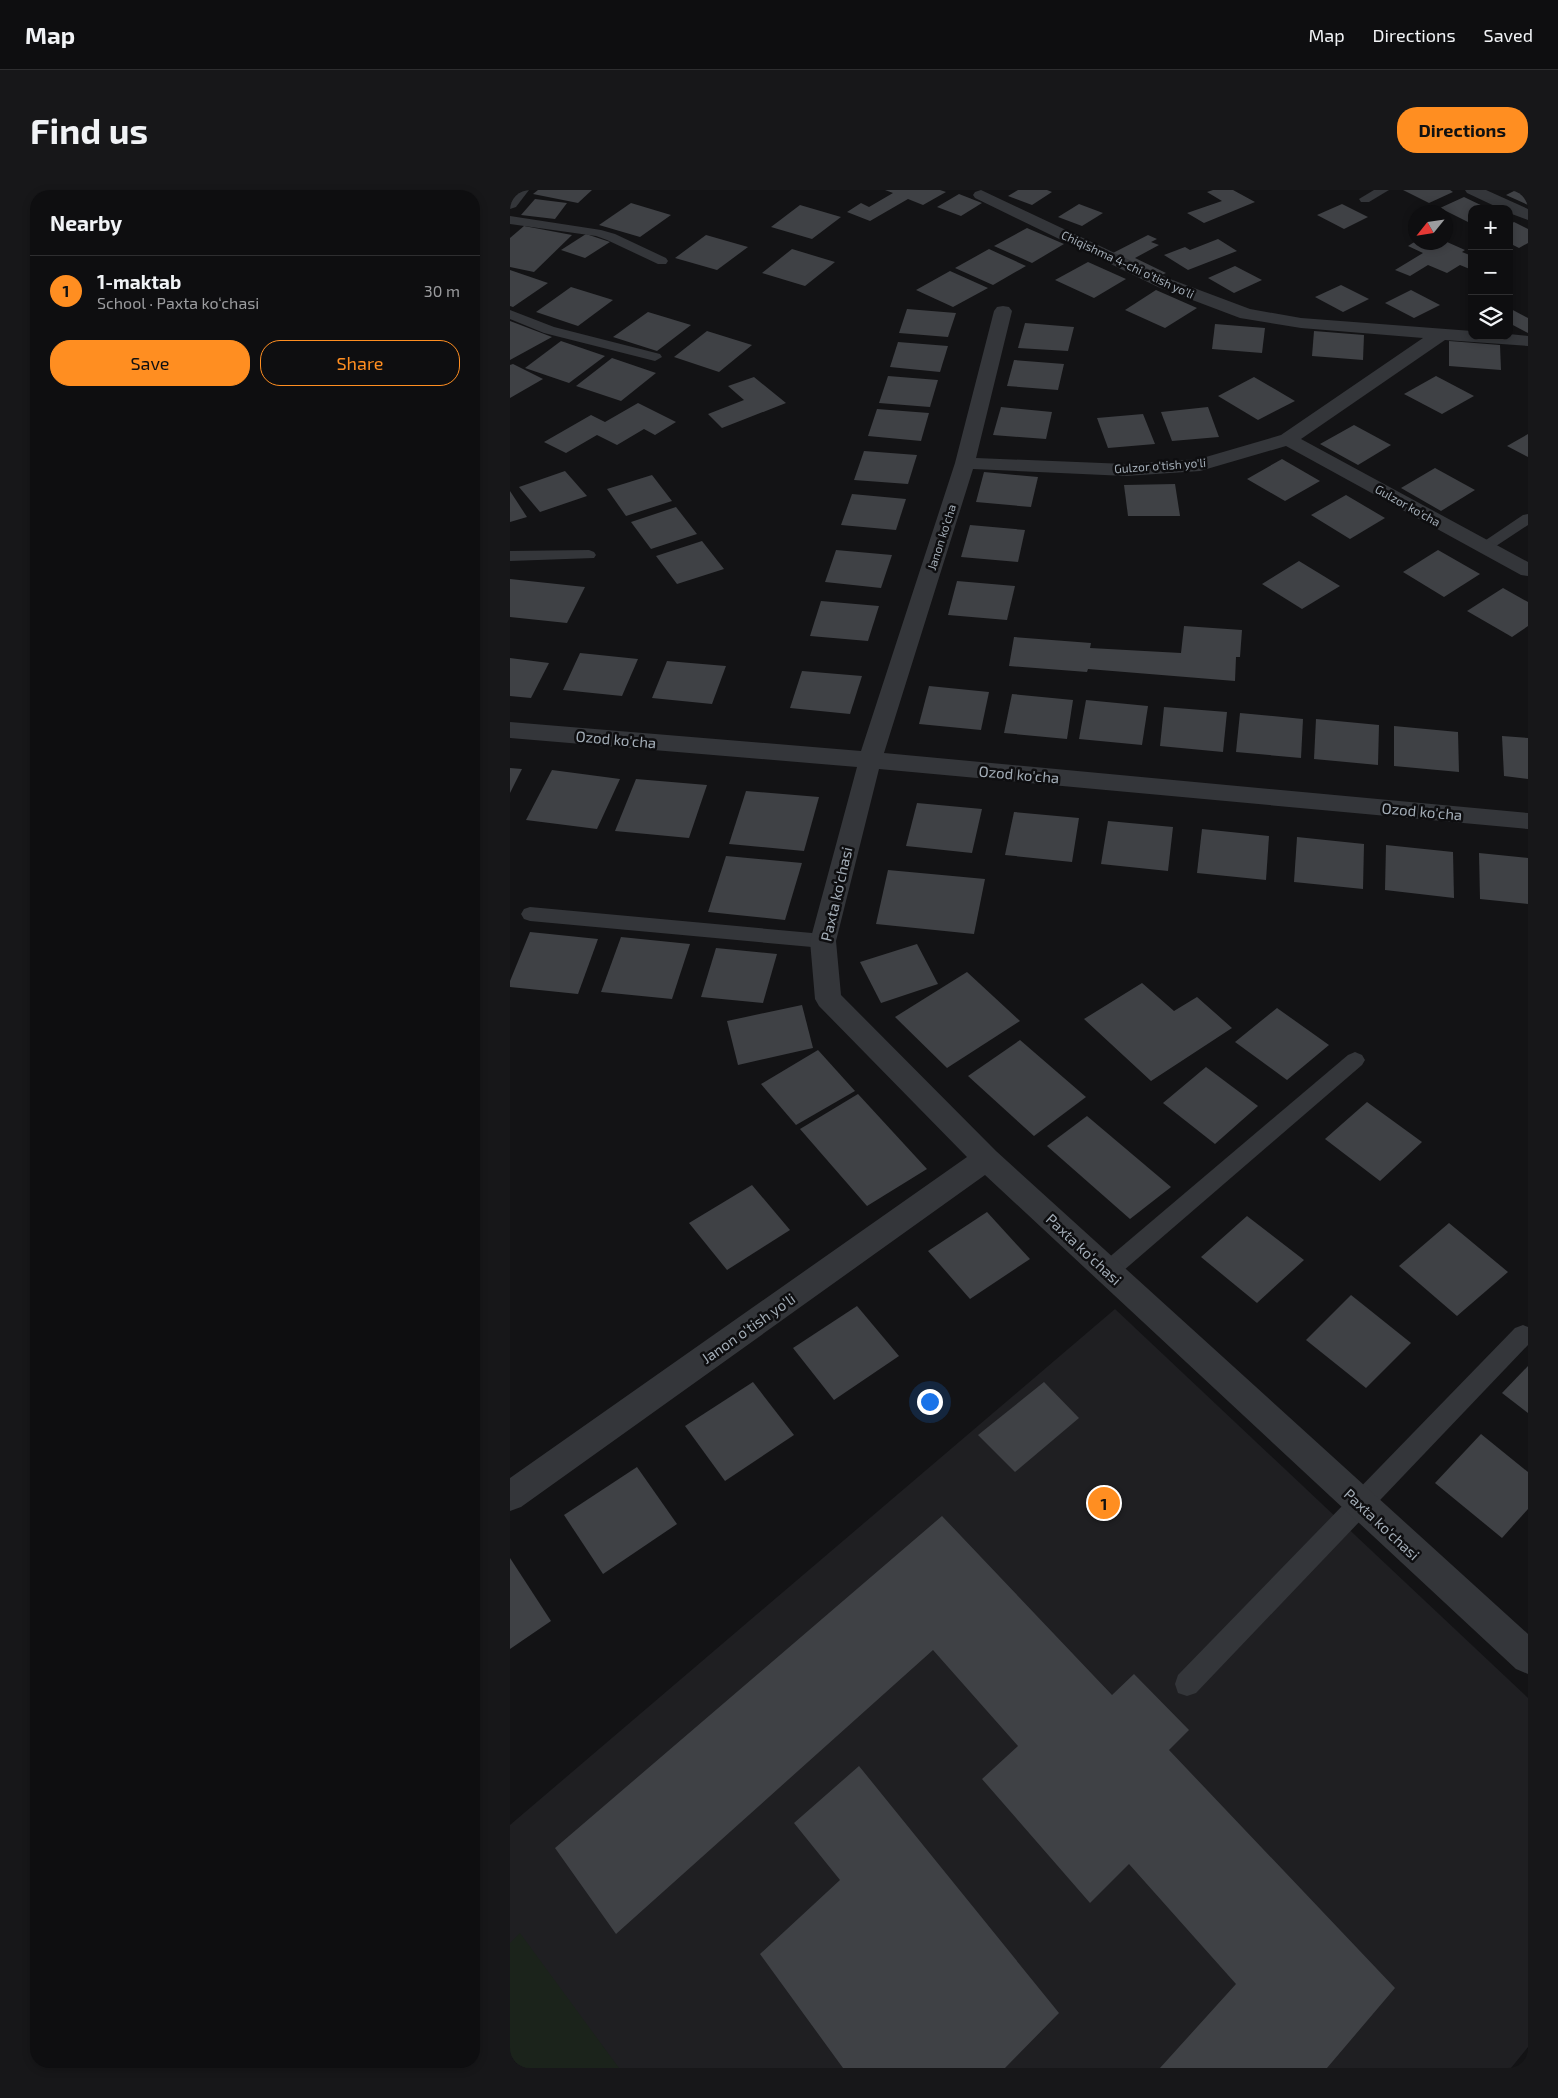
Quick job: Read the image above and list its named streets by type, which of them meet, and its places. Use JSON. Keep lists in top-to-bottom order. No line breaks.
{"streets":{"street":["Chiqishma 4-chi o'tish yo'li","Gulzor o'tish yo'li","Gulzor ko'cha","Janon ko'cha","Ozod ko'cha","Paxta ko‘chasi","Janon o'tish yo'li"]},"crossings":[["Chiqishma 4-chi o'tish yo'li","Gulzor o'tish yo'li"],["Gulzor o'tish yo'li","Gulzor ko'cha"],["Gulzor o'tish yo'li","Janon ko'cha"],["Janon ko'cha","Ozod ko'cha"],["Janon ko'cha","Paxta ko‘chasi"],["Ozod ko'cha","Paxta ko‘chasi"],["Paxta ko‘chasi","Janon o'tish yo'li"]],"north":"bottom left","page":{"header":"Map","nav":["Map","Directions","Saved"],"buttons":["Directions",["Save","Share"]],"title":"Find us","heading":"Nearby","map_buttons":["+","−"],"list":[{"mark":"1","name":"1-maktab","note":"School · Paxta ko‘chasi","value":"30 m"}],"pins":"1"}}
